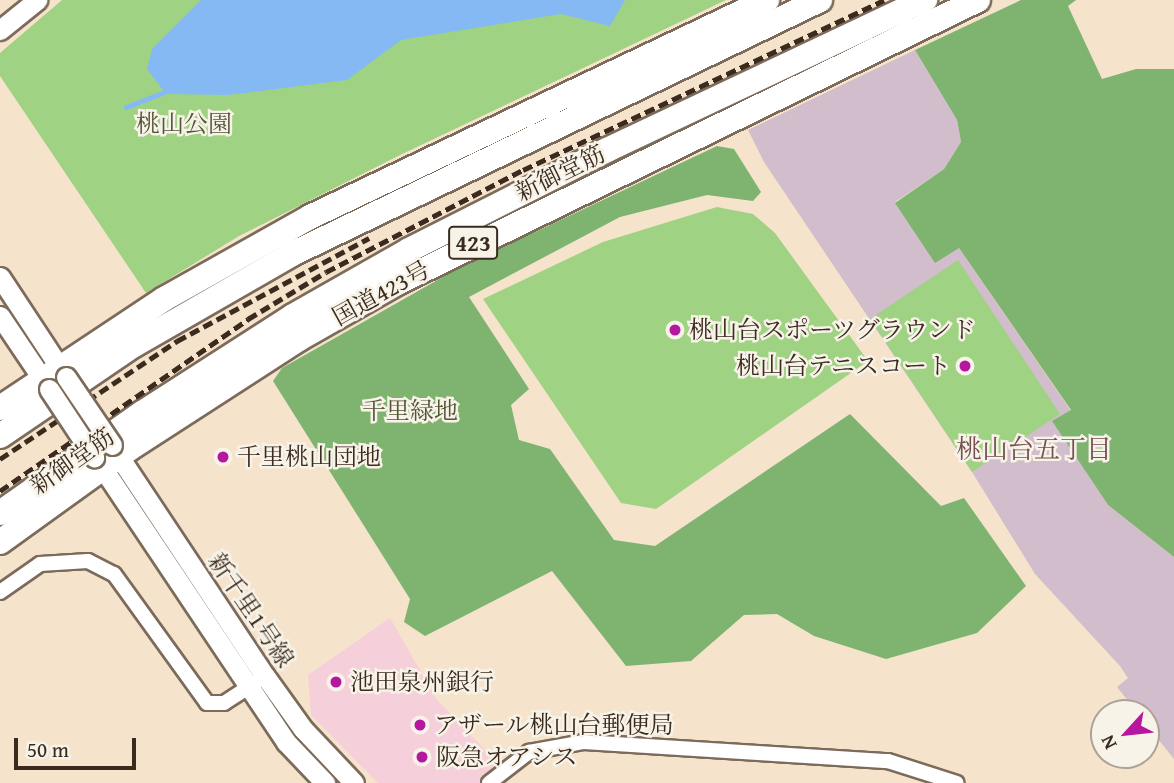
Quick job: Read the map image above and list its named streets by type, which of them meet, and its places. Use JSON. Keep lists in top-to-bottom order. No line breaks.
{"streets":{"highway":["新御堂筋","423","国道423号"],"street":["新千里1号線"]},"crossings":[["国道423号","新千里1号線"]],"districts":["桃山台五丁目"],"parks":["桃山公園","千里緑地"],"places":["桃山台スポーツグラウンド","桃山台テニスコート","千里桃山団地","池田泉州銀行","アザール桃山台郵便局","阪急オアシス"],"scale_bar":"50 m","north":"bottom left"}
